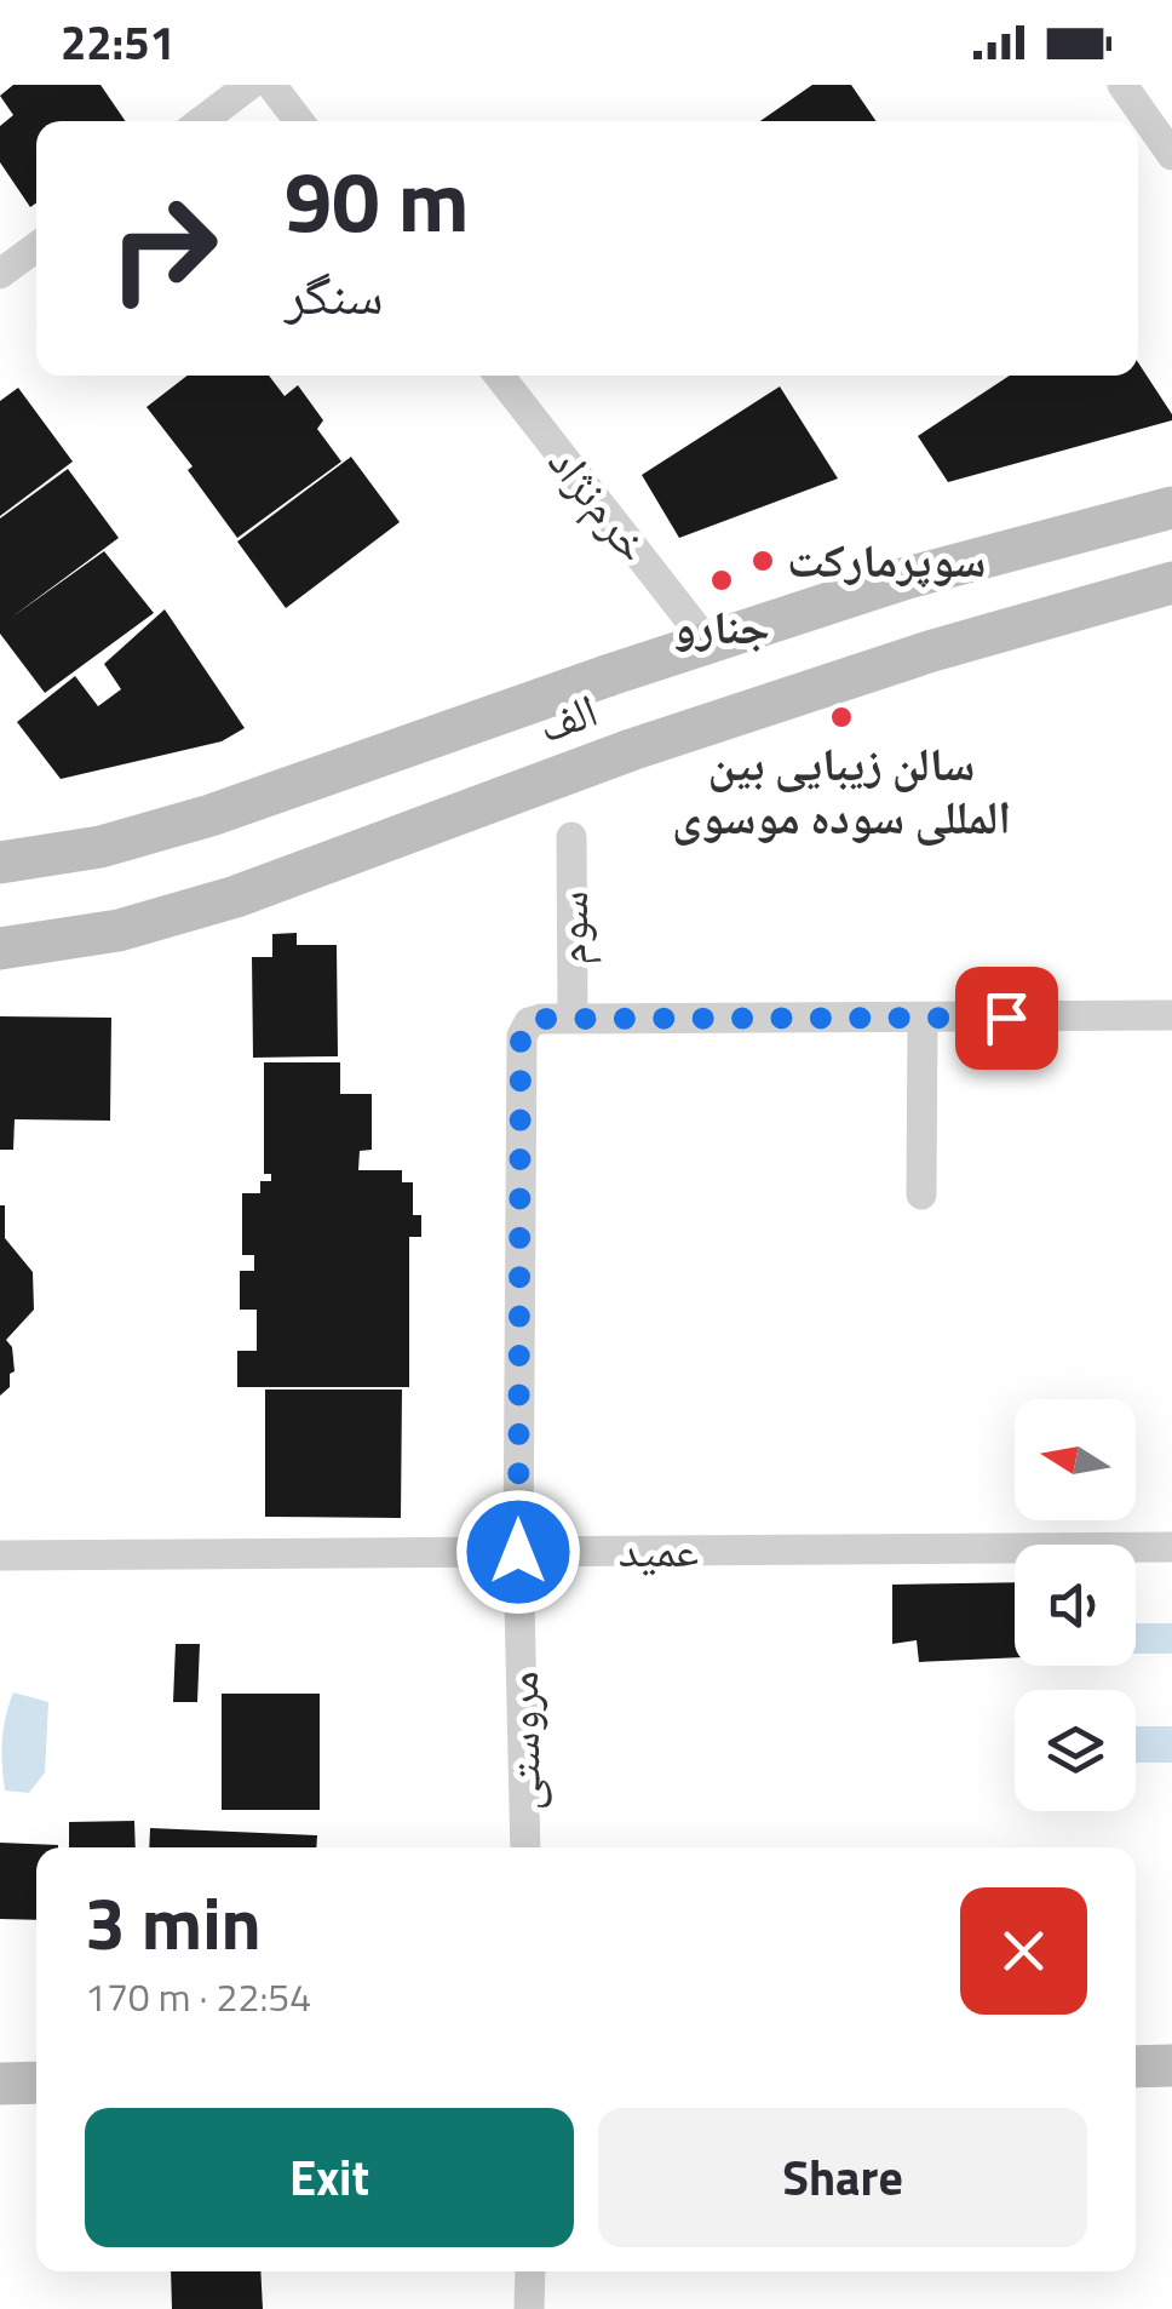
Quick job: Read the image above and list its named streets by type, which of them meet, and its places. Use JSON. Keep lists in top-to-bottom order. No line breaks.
{"streets":{"main road":["الف"],"street":["خرم‌نژاد","سوم","عمید","مروستی"]},"crossings":[["خرم‌نژاد","الف"],["سوم","مروستی"],["عمید","مروستی"]],"places":["سوپرمارکت","جنارو","سالن زیبایی بین المللی سوده موسوی"],"north":"left","page":{"status":"22:51","turn":["90 m","سنگر"],"heading":["3 min","170 m · 22:54"],"buttons":["Exit","Share"]}}
